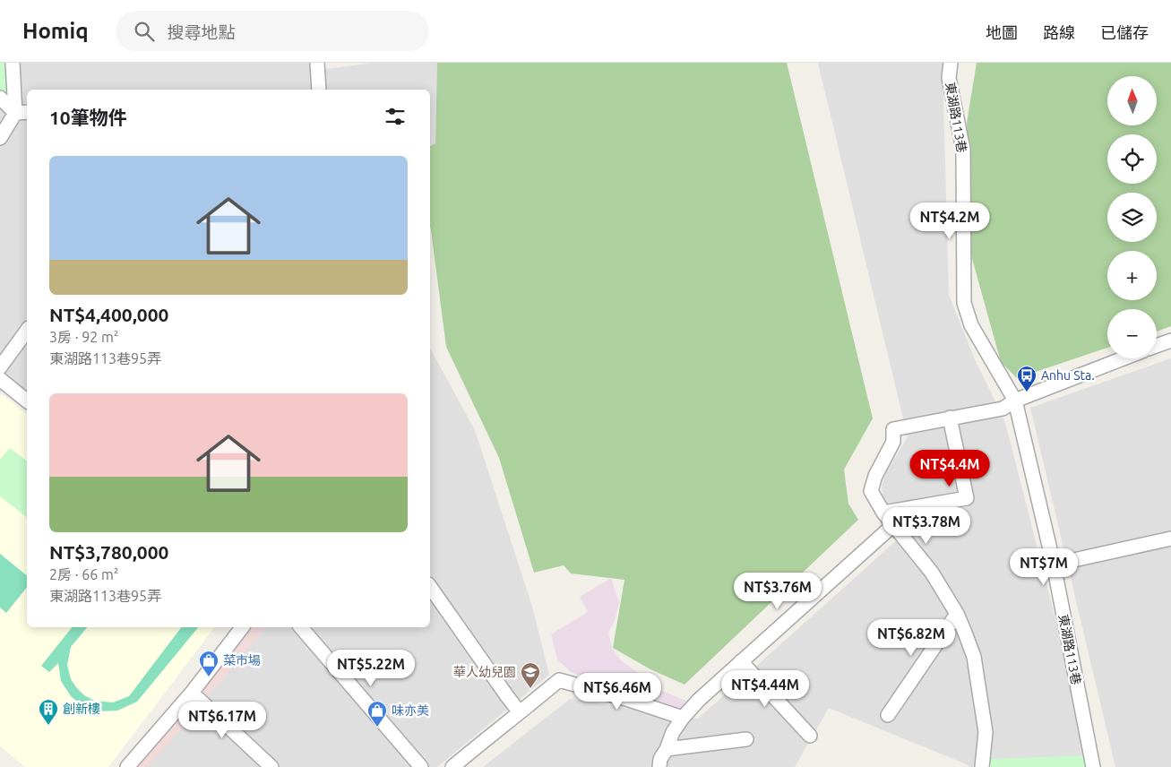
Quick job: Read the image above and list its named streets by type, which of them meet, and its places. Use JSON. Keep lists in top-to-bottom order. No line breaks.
{"streets":{"street":["東湖路113巷"]},"places":{"bus stop":["Anhu Sta."],"shop":["菜市場","味亦美"],"school or university":["華人幼兒園"],"building":["創新樓"]},"north":"top","page":{"header":"Homiq","search":"搜尋地點","nav":["地圖","路線","已儲存"],"map_buttons":["+","−"],"heading":"10筆物件","list":[{"name":"NT$4,400,000","note":"3房 · 92 m² · 東湖路113巷95弄"},{"name":"NT$3,780,000","note":"2房 · 66 m² · 東湖路113巷95弄"}],"price":["NT$4.2M","NT$4.4M","NT$3.78M","NT$7M","NT$3.76M","NT$6.82M","NT$5.22M","NT$4.44M","NT$6.46M","NT$6.17M"]}}
